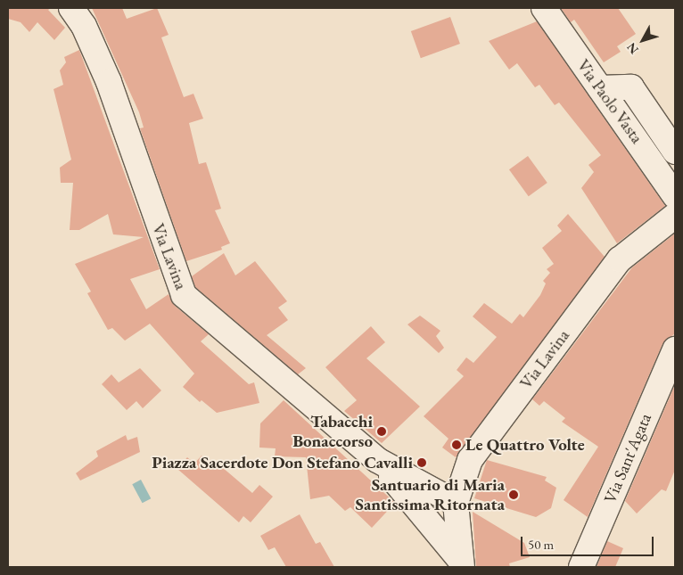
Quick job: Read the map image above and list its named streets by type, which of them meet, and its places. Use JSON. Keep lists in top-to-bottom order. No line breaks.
{"streets":{"street":["Via Paolo Vasta","Via Lavina","Via Sant'Agata"]},"places":["Tabacchi Bonaccorso","Le Quattro Volte","Piazza Sacerdote Don Stefano Cavalli","Santuario di Maria Santissima Ritornata"],"scale_bar":"50 m","north":"bottom left"}
